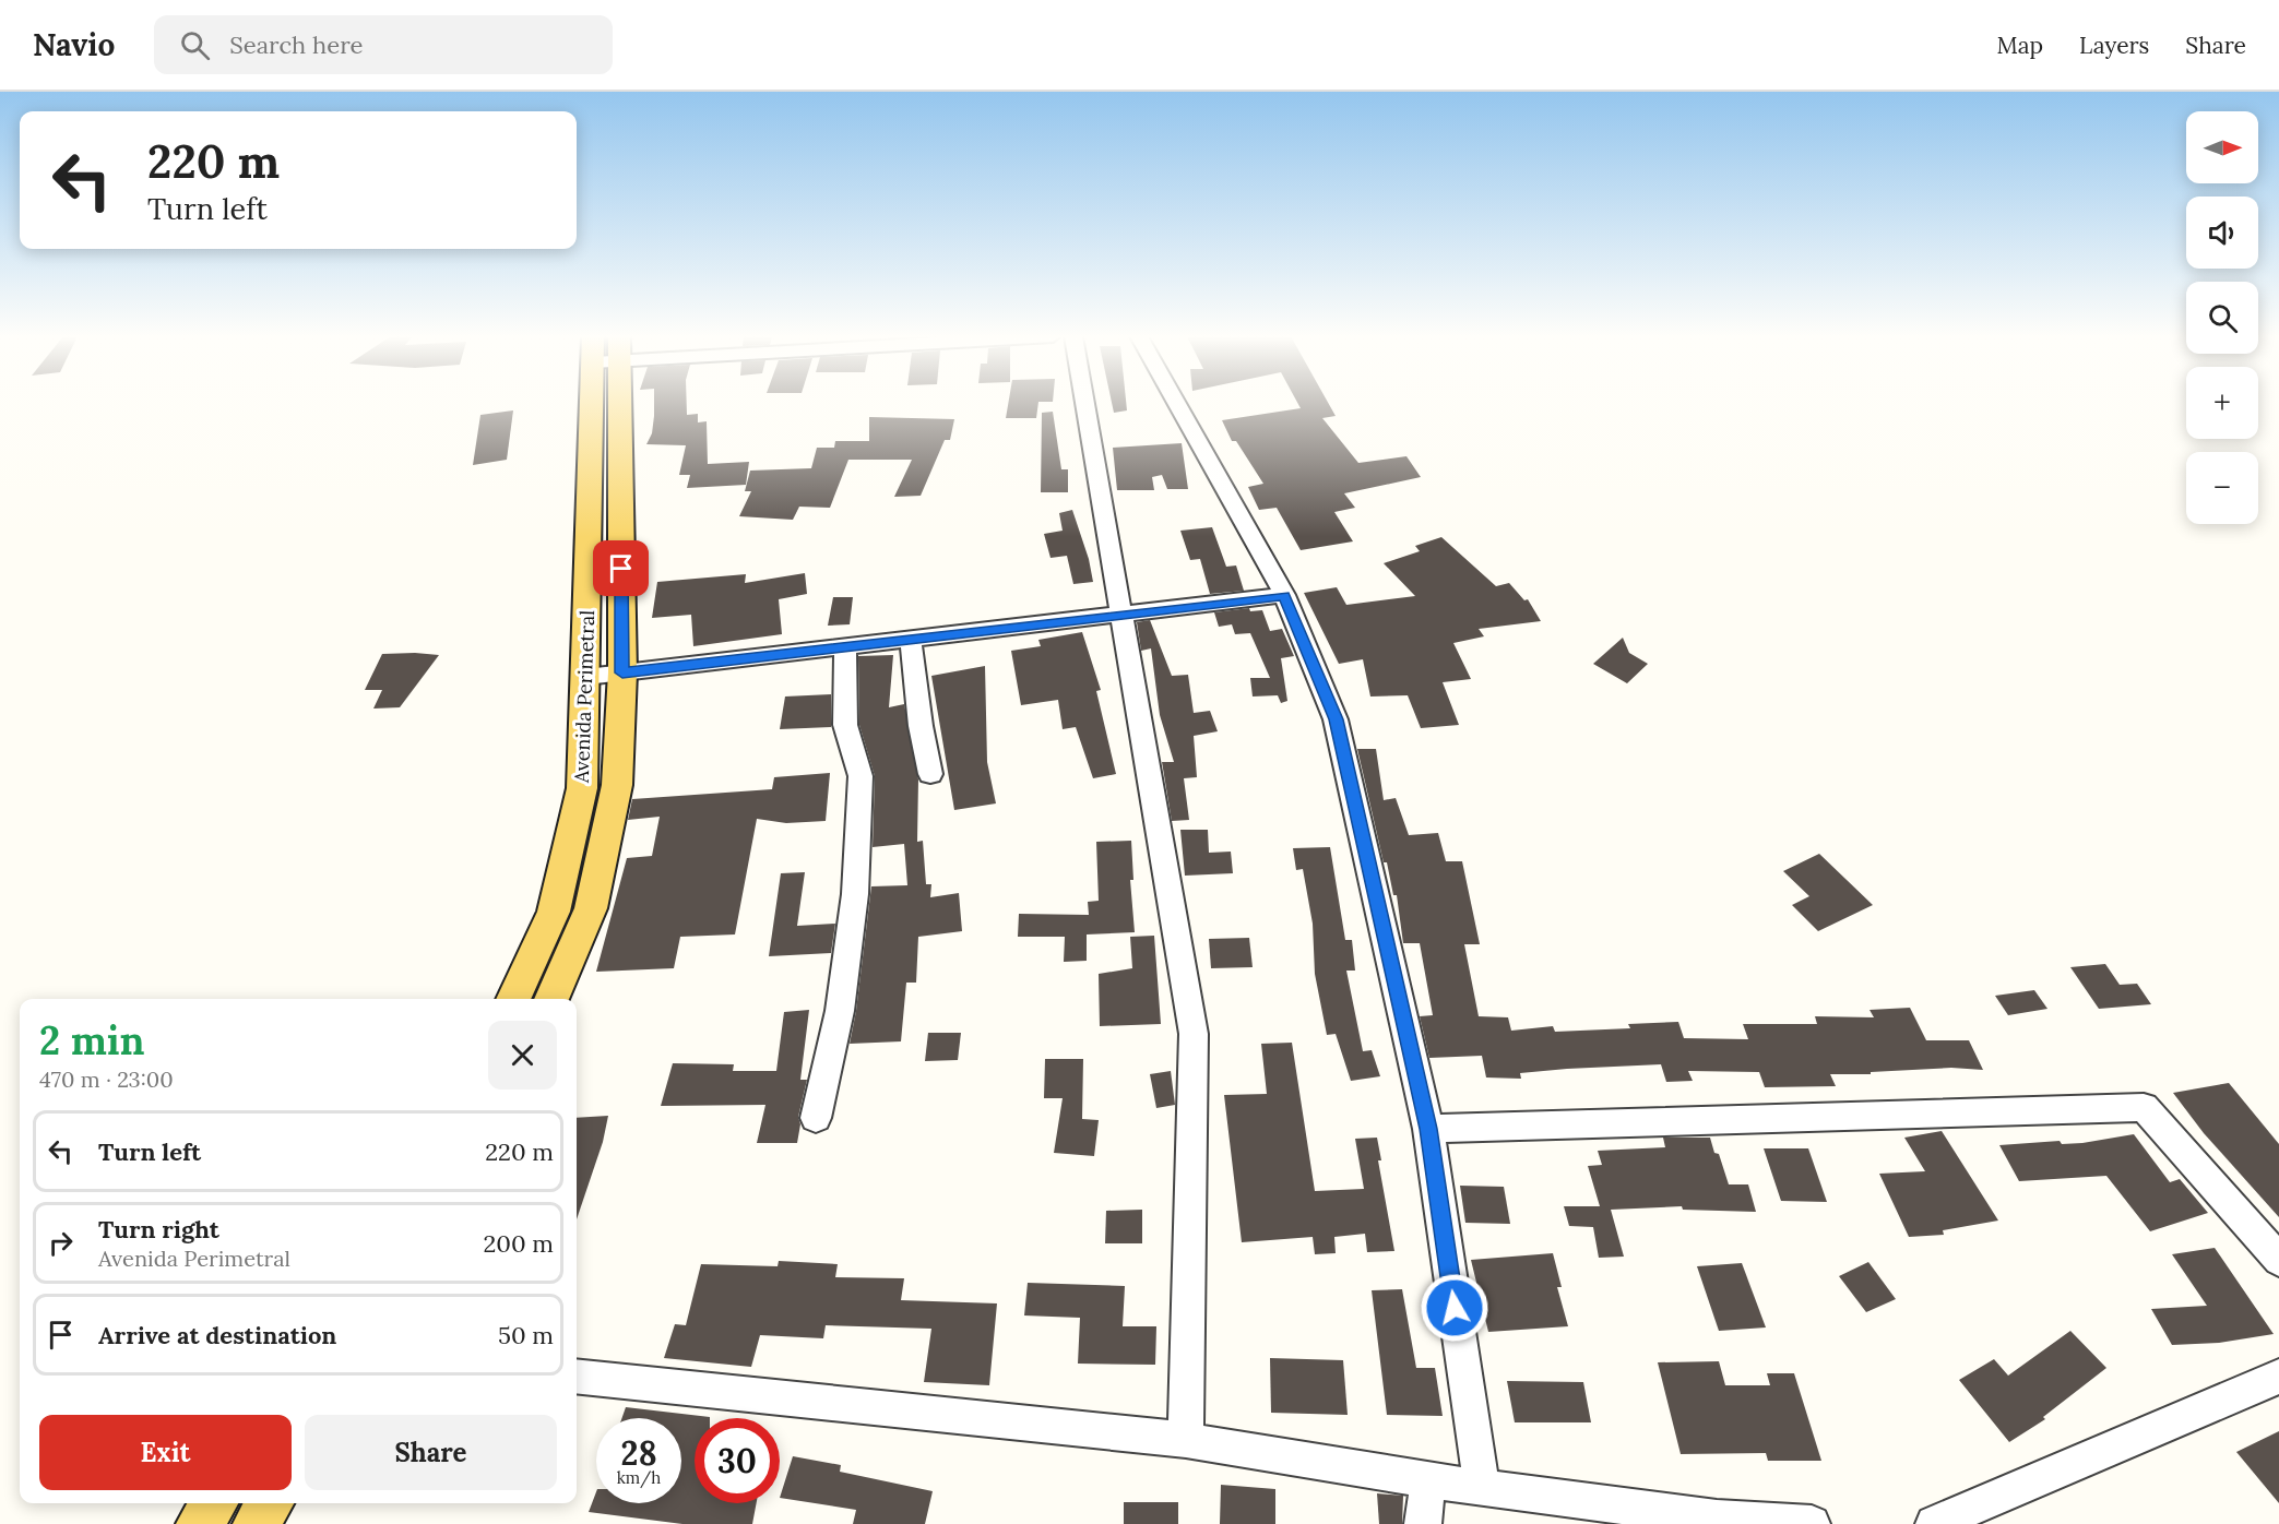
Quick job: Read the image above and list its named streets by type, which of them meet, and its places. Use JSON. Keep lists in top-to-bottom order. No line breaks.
{"streets":{"main road":["Avenida Perimetral"]},"north":"right","page":{"header":"Navio","search":"Search here","nav":["Map","Layers","Share"],"map_buttons":["+","−"],"turn":["220 m","Turn left"],"heading":["2 min","470 m · 23:00"],"list":[{"name":"Turn left","value":"220 m"},{"name":"Turn right","note":"Avenida Perimetral","value":"200 m"},{"name":"Arrive at destination","value":"50 m"}],"buttons":["Exit","Share"],"speed":"28 km/h","limit":"30"}}
